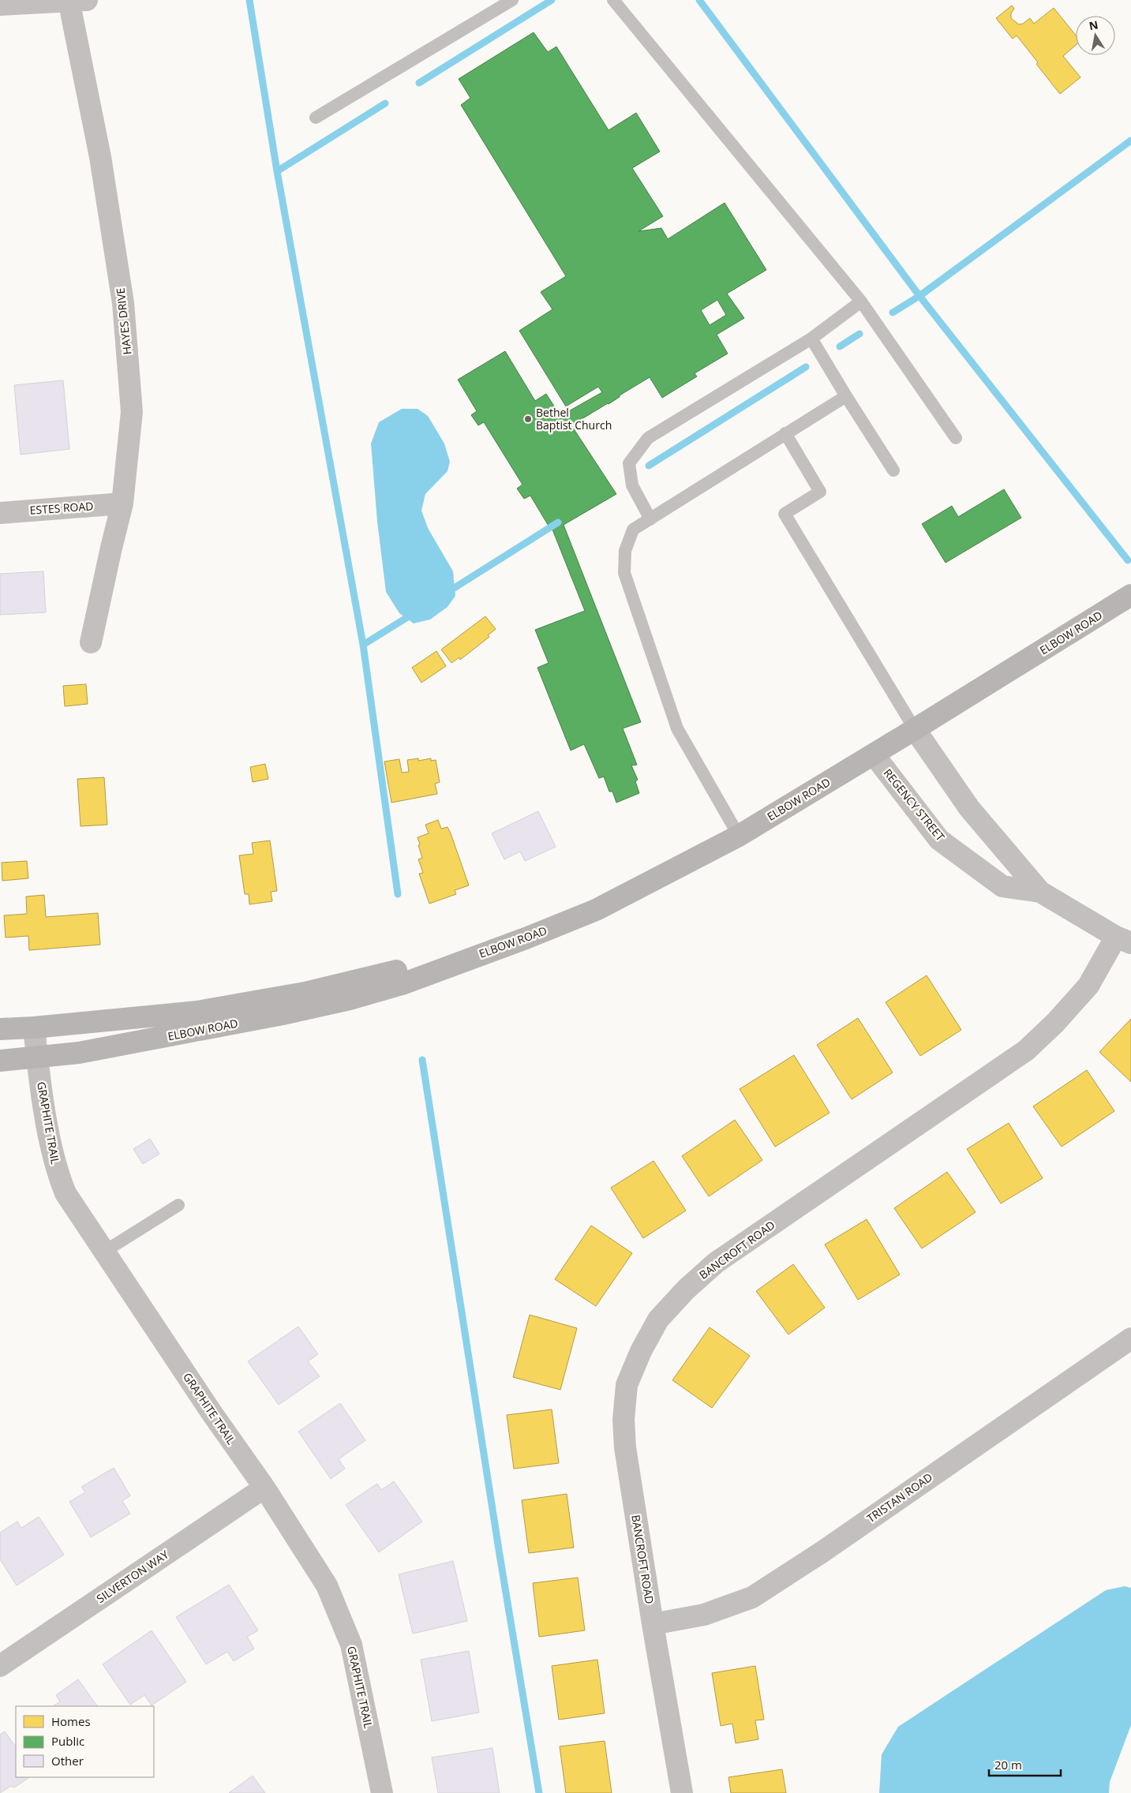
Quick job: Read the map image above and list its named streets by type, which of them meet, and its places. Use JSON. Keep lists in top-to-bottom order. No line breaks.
{"streets":{"main road":["ELBOW ROAD"],"street":["HAYES DRIVE","ESTES ROAD","REGENCY STREET","GRAPHITE TRAIL","BANCROFT ROAD","TRISTAN ROAD","SILVERTON WAY"]},"crossings":[["HAYES DRIVE","ESTES ROAD"],["ELBOW ROAD","REGENCY STREET"],["ELBOW ROAD","GRAPHITE TRAIL"],["REGENCY STREET","BANCROFT ROAD"],["GRAPHITE TRAIL","SILVERTON WAY"],["BANCROFT ROAD","TRISTAN ROAD"]],"places":["Bethel Baptist Church"],"legend":["Homes","Public","Other"],"scale_bar":"20 m","north":"top"}
